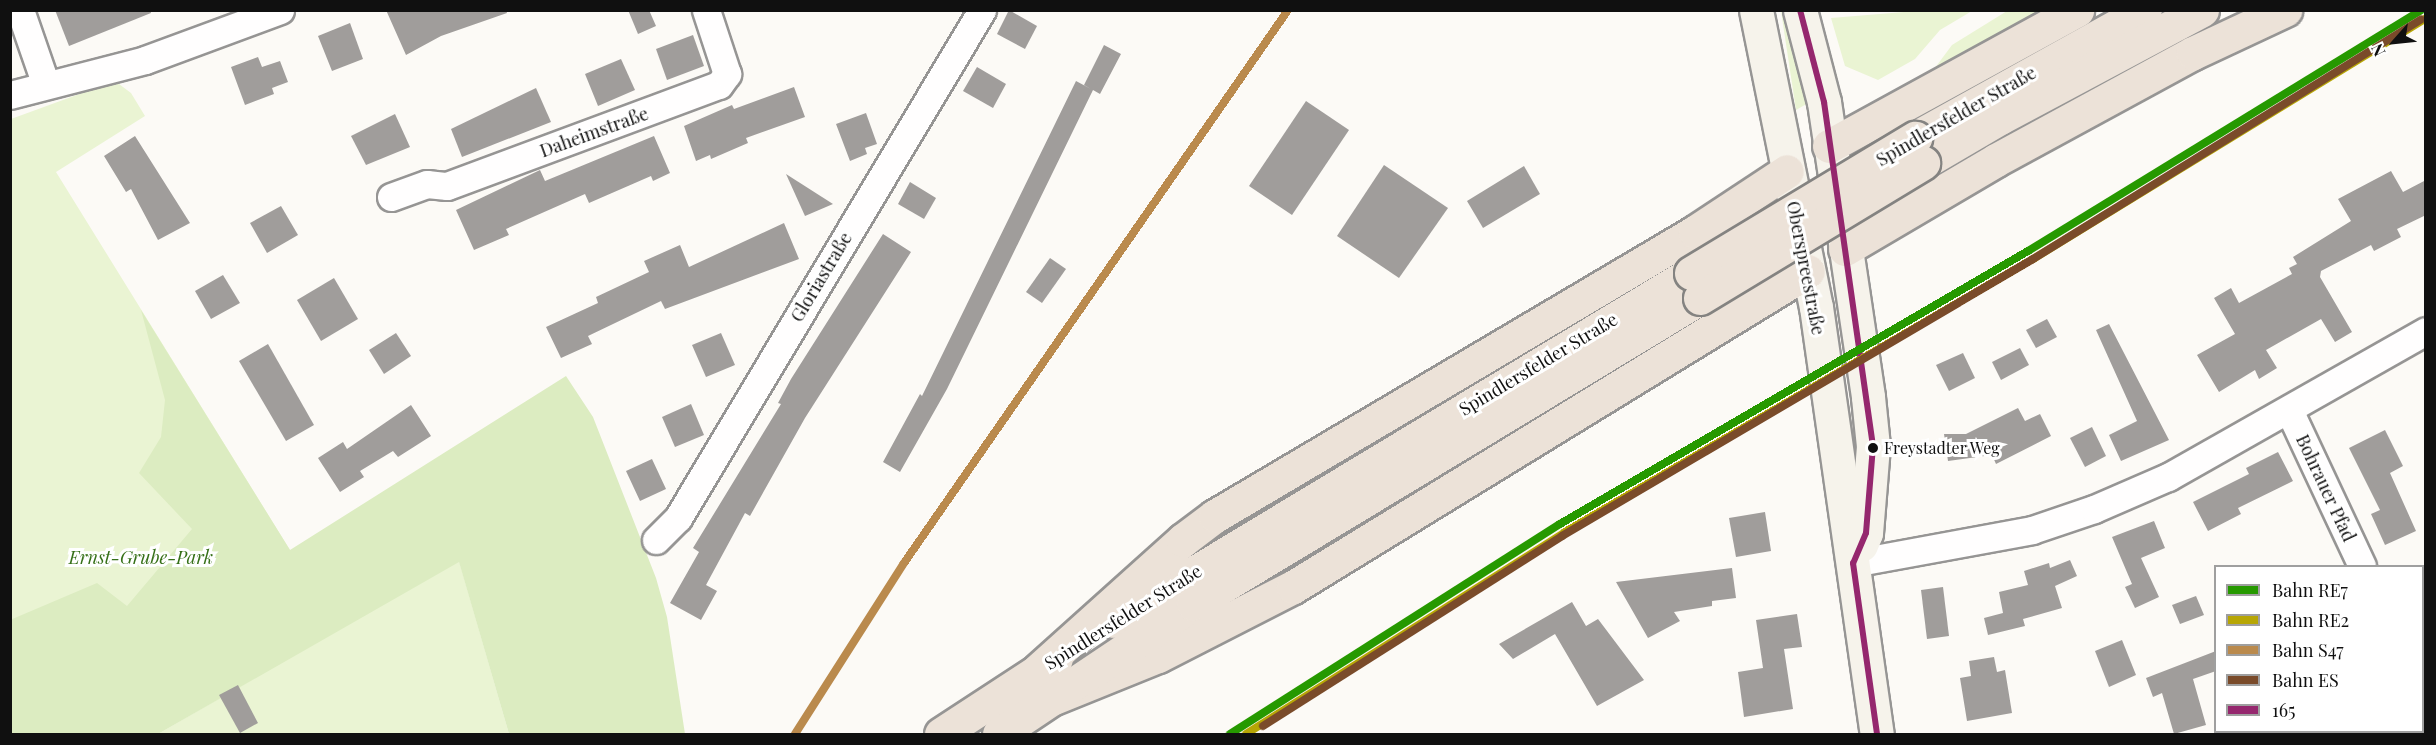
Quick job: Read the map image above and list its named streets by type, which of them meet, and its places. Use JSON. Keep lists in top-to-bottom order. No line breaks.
{"streets":{"highway":["Spindlersfelder Straße"],"main road":["Oberspreestraße"],"street":["Daheimstraße","Gloriastraße","Bohrauer Pfad"]},"parks":["Ernst-Grube-Park"],"places":["Freystadter Weg"],"lines":["rail line RE7","rail line S47","transit line 165","rail line RE2","rail line ES"],"legend":["Bahn RE7","Bahn RE2","Bahn S47","Bahn ES","165"],"north":"bottom left"}
